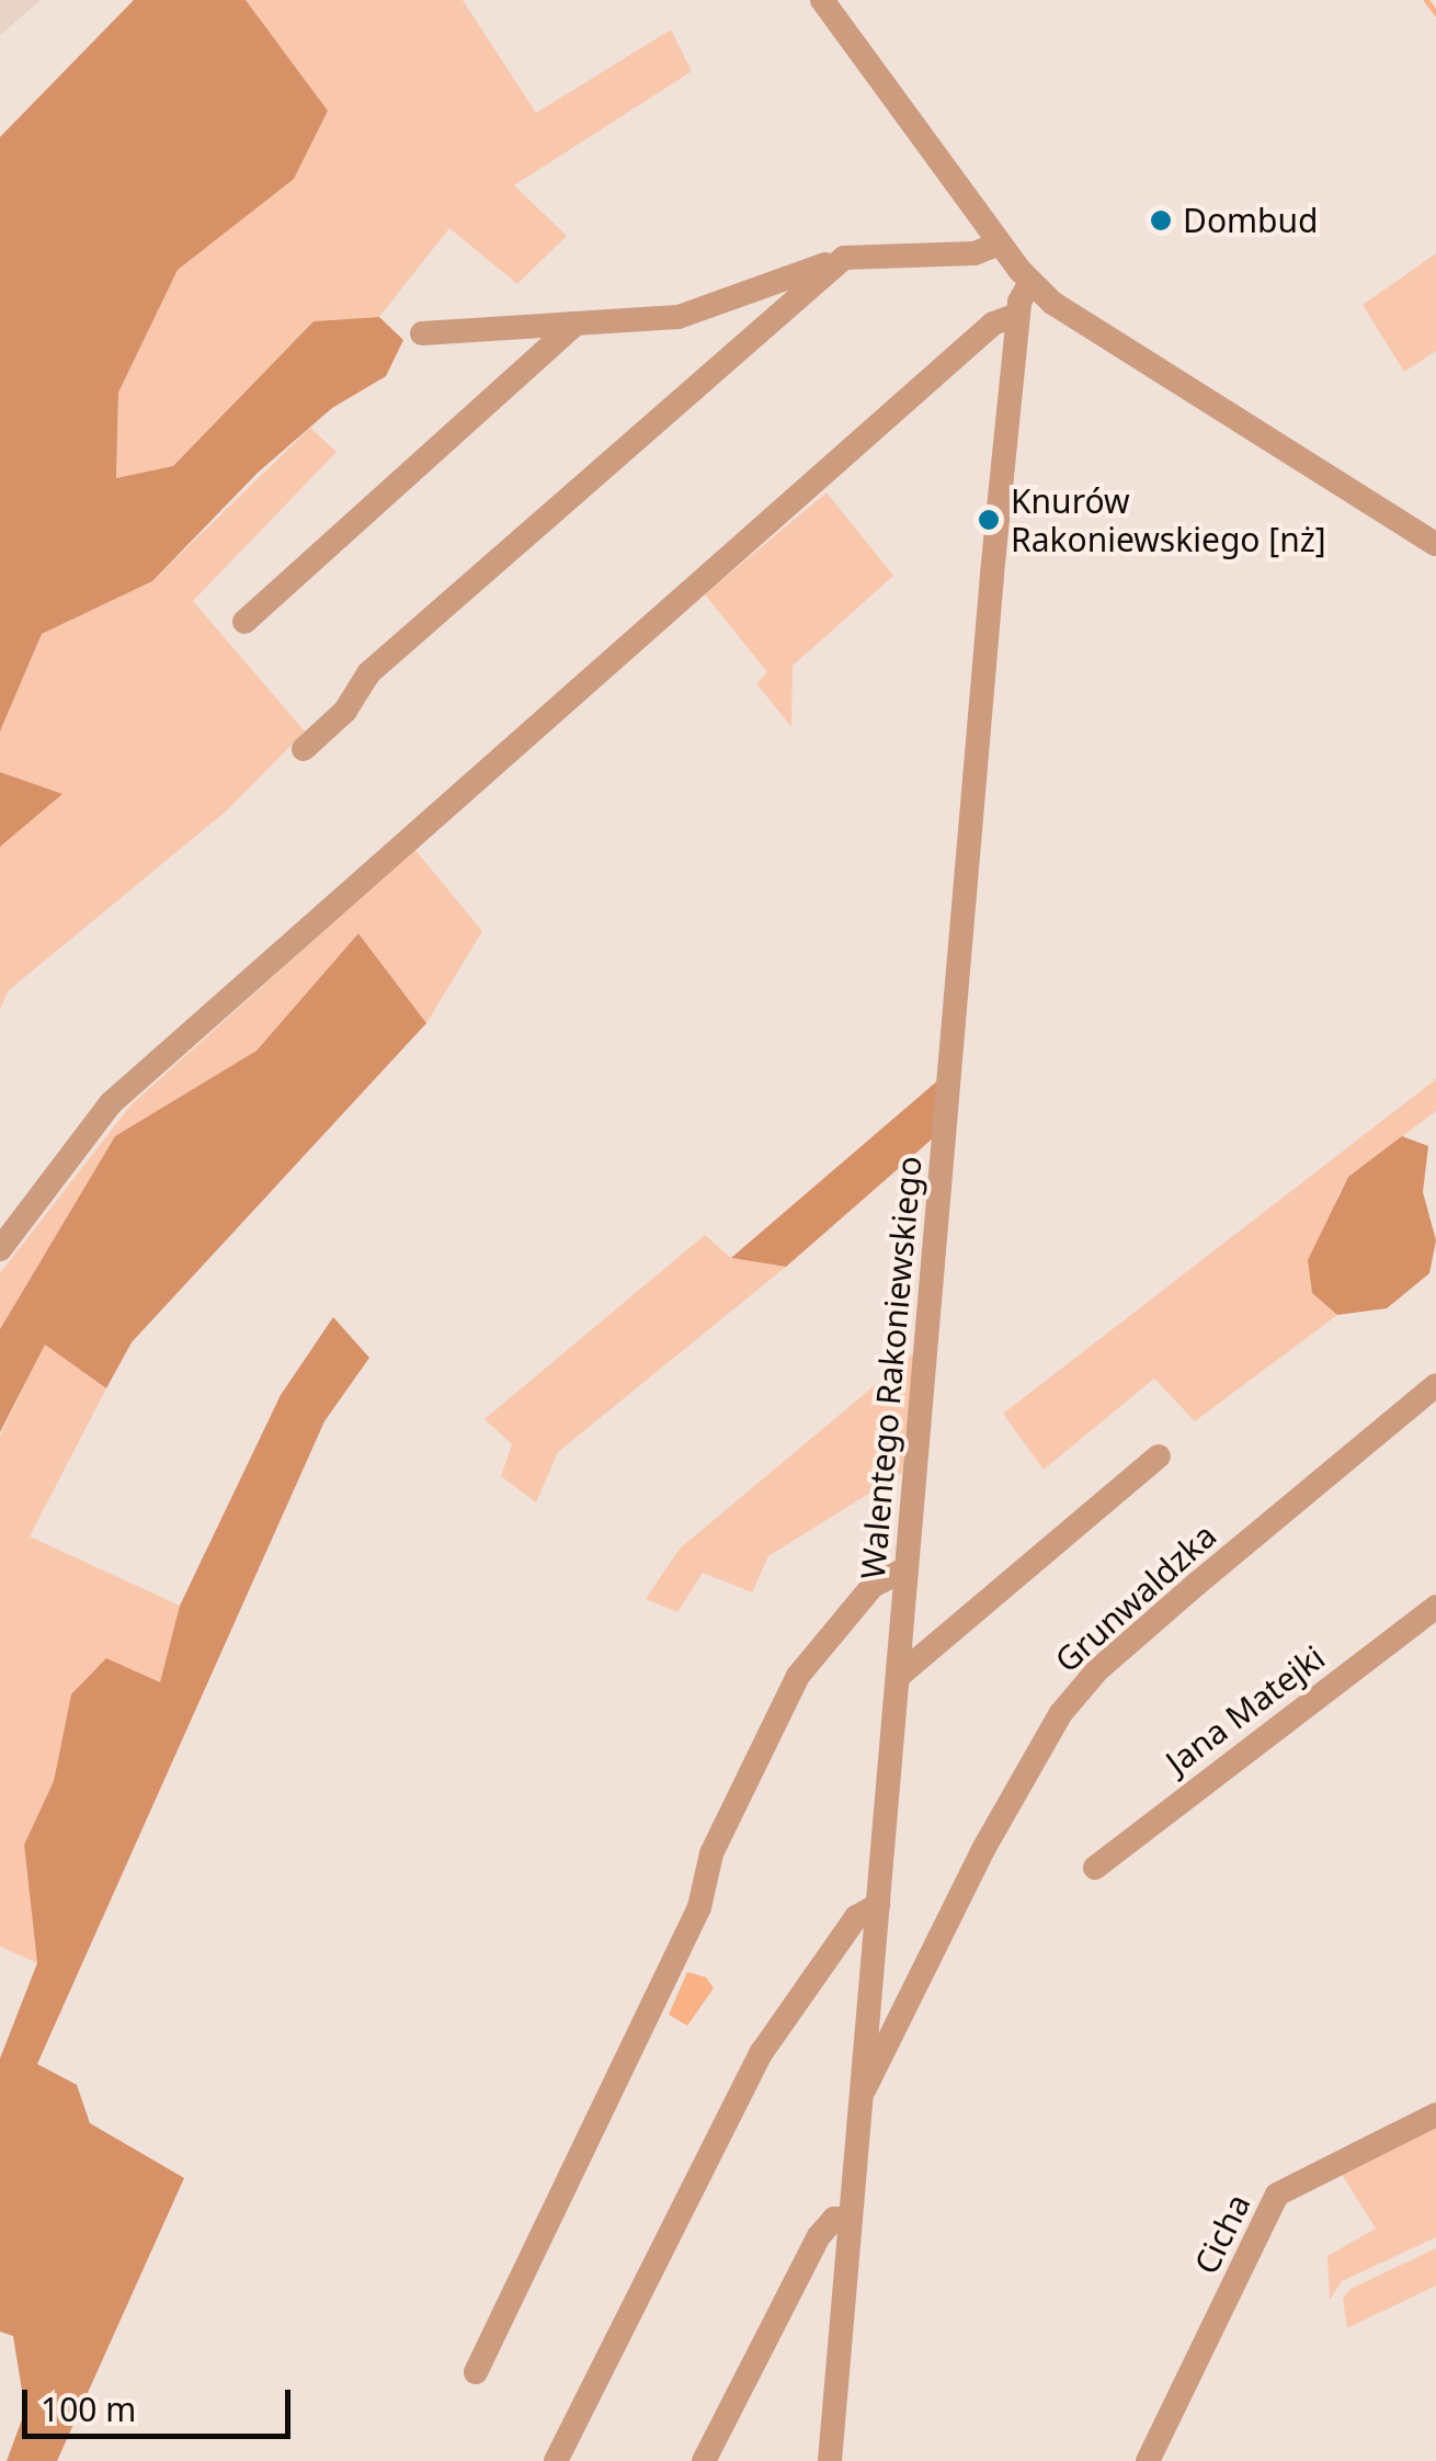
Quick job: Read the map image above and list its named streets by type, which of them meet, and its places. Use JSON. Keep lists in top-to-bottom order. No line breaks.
{"streets":{"street":["Walentego Rakoniewskiego","Grunwaldzka","Jana Matejki","Cicha"]},"crossings":[["Walentego Rakoniewskiego","Grunwaldzka"]],"places":["Dombud","Knurów Rakoniewskiego [nż]"],"scale_bar":"100 m"}
